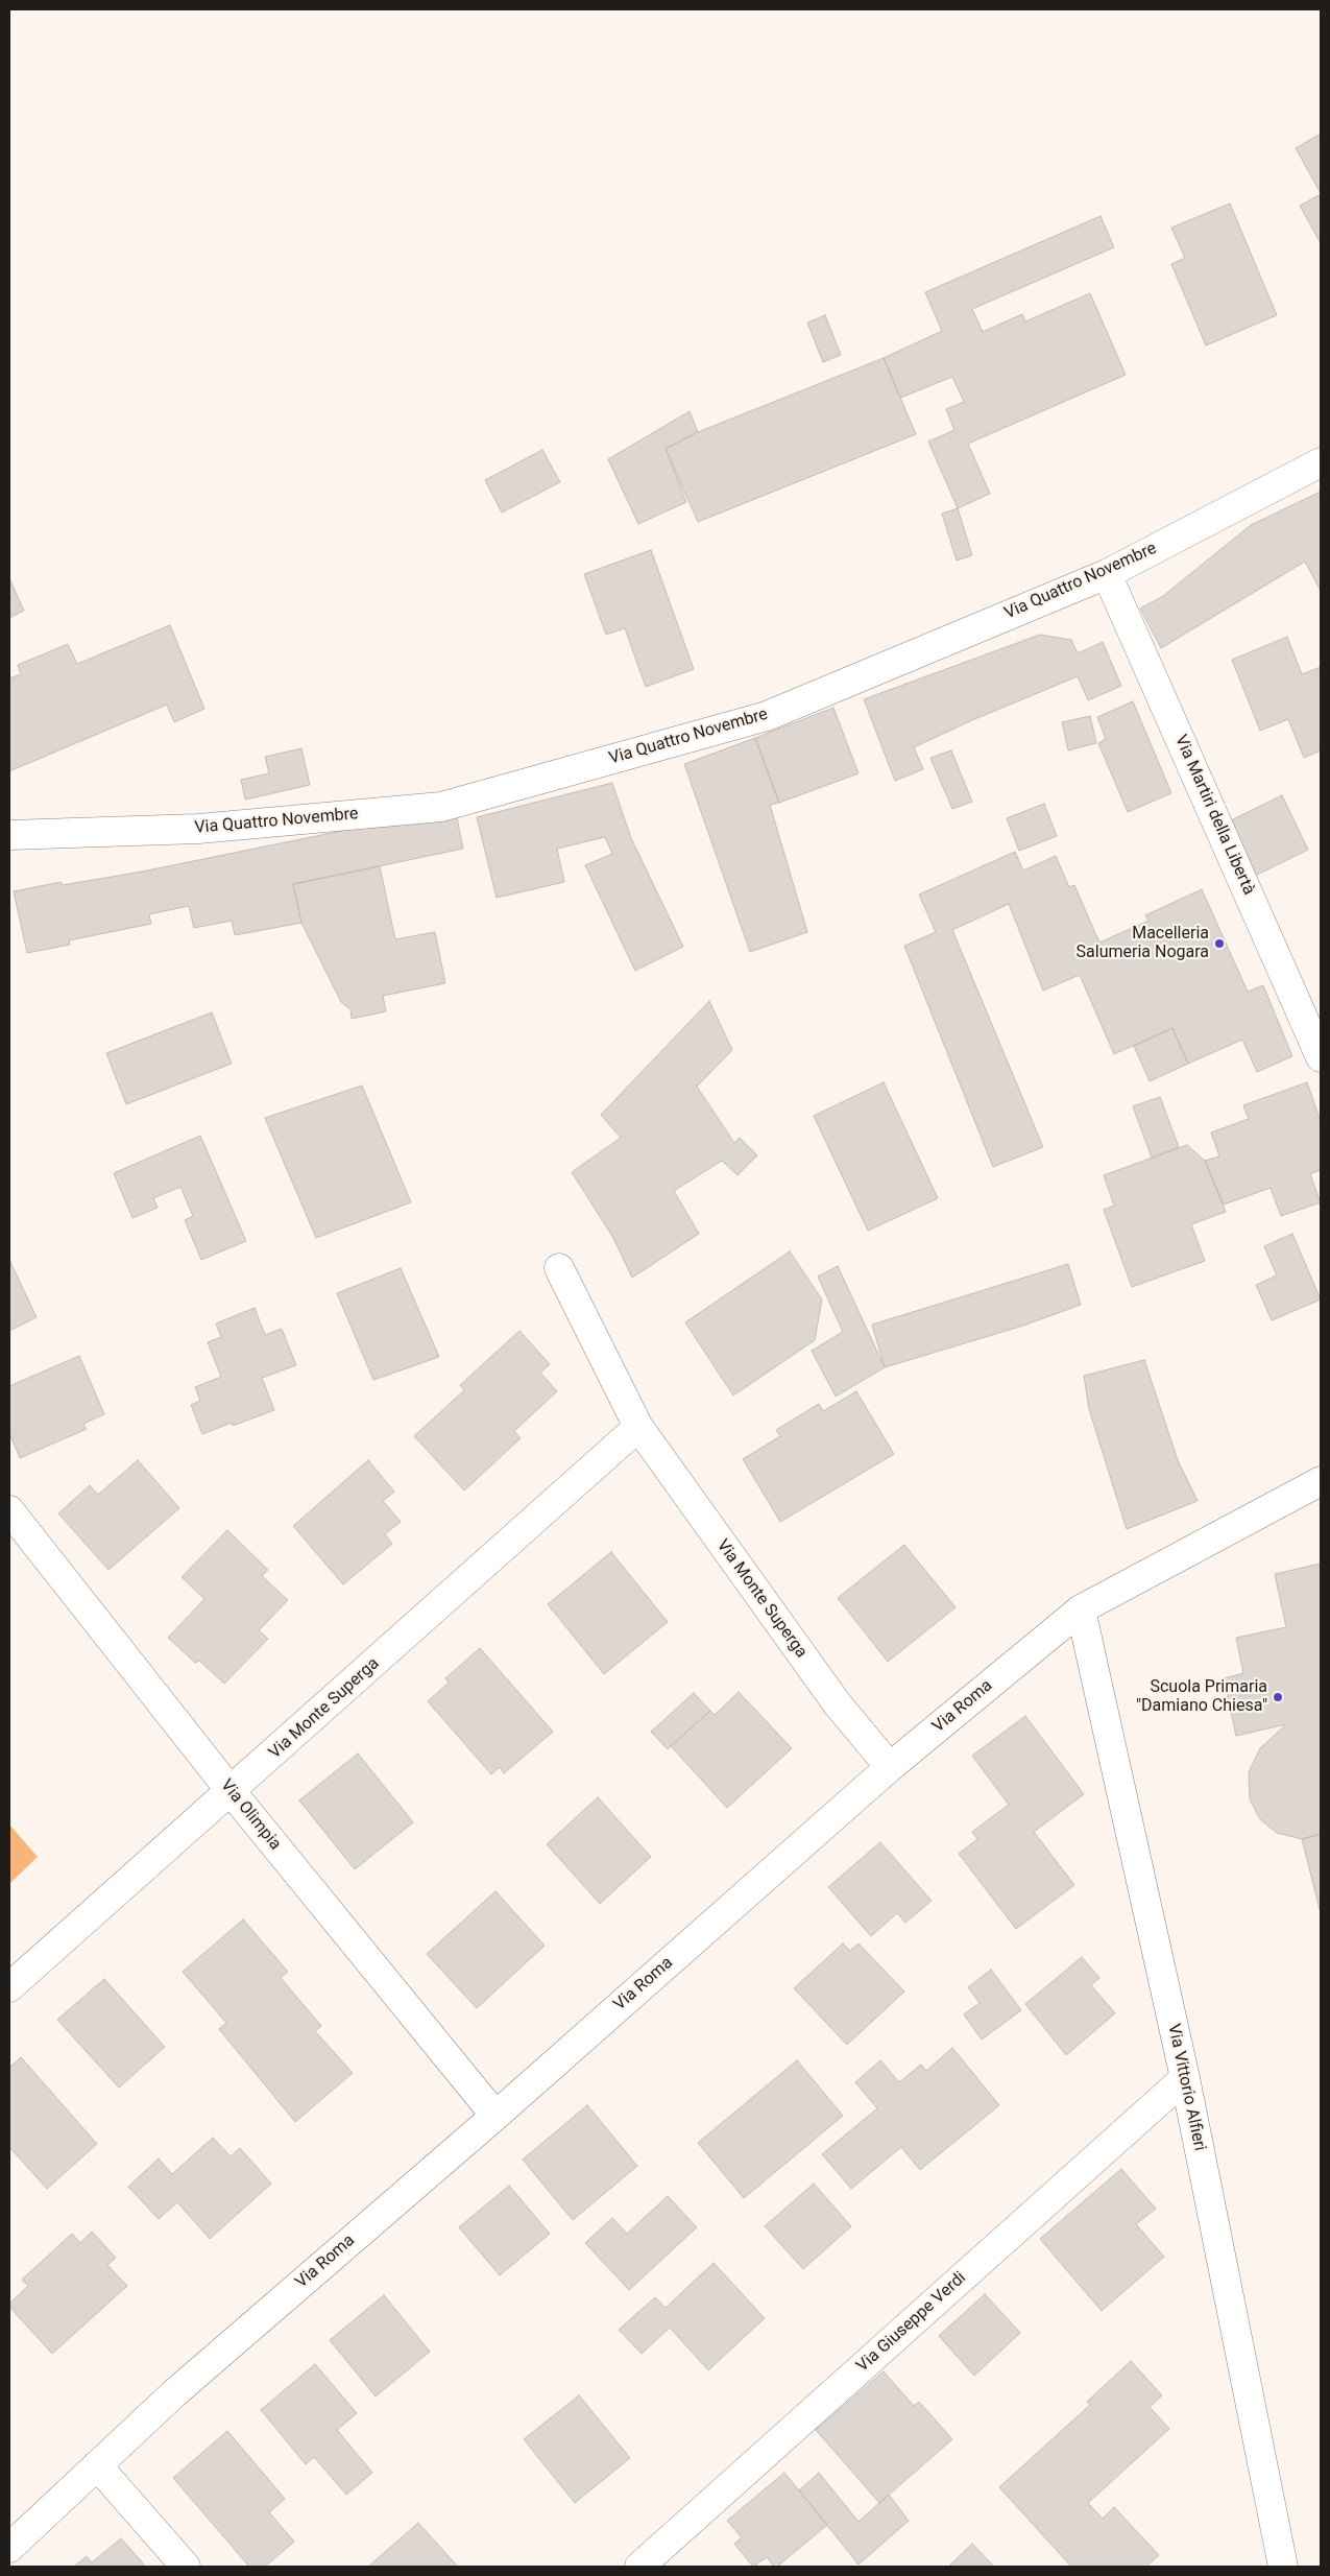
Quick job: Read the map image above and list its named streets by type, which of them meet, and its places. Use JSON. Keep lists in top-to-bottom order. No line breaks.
{"streets":{"street":["Via Quattro Novembre","Via Martiri della Libertà","Via Monte Superga","Via Roma","Via Olimpia","Via Vittorio Alfieri","Via Giuseppe Verdi"]},"crossings":[["Via Quattro Novembre","Via Martiri della Libertà"],["Via Monte Superga","Via Roma"],["Via Monte Superga","Via Olimpia"],["Via Roma","Via Olimpia"],["Via Roma","Via Vittorio Alfieri"],["Via Vittorio Alfieri","Via Giuseppe Verdi"]],"places":["Macelleria Salumeria Nogara","Scuola Primaria \"Damiano Chiesa\""]}
